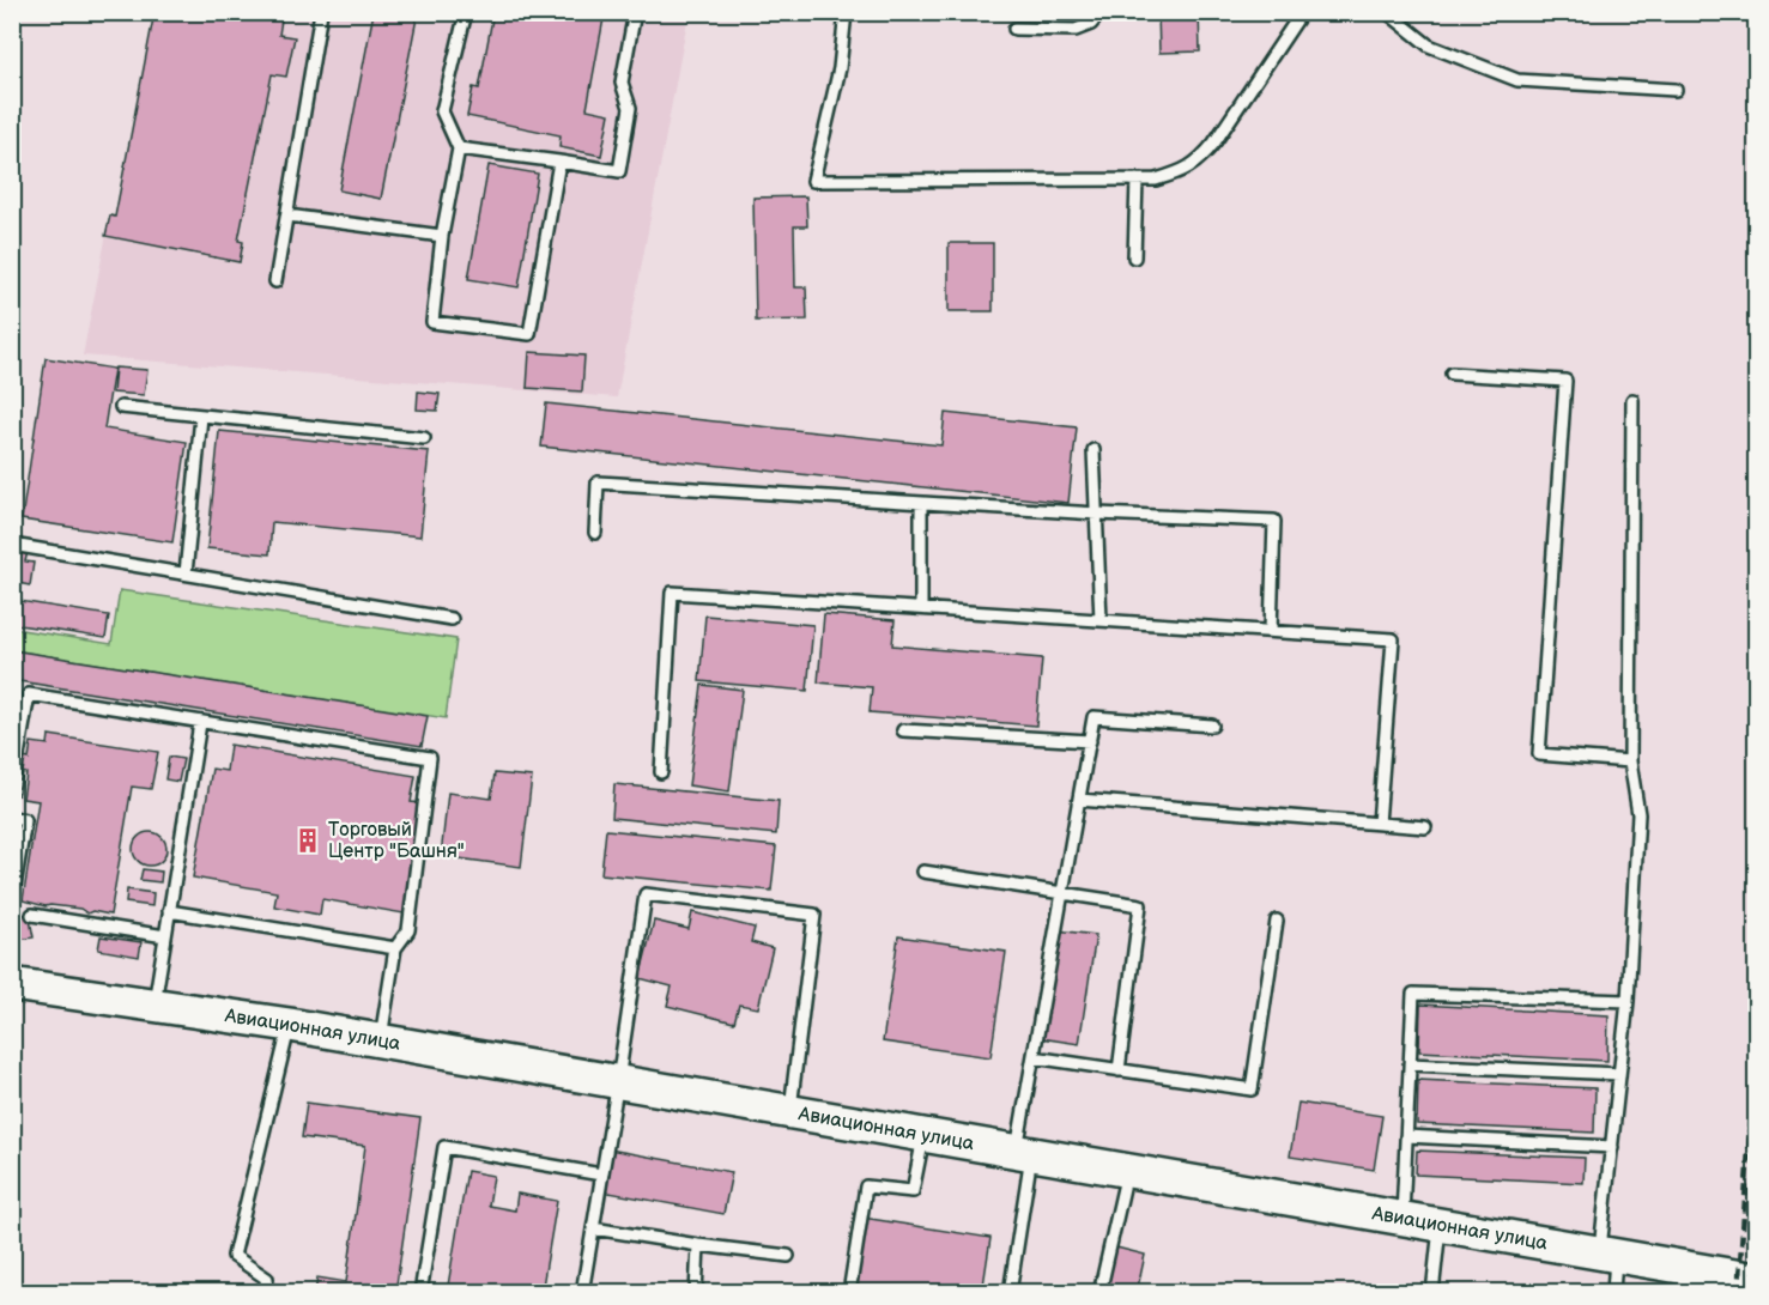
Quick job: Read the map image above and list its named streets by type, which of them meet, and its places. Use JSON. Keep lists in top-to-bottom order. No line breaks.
{"streets":{"main road":["Авиационная улица"]},"places":{"building":["Торговый Центр \"Башня\""]}}
